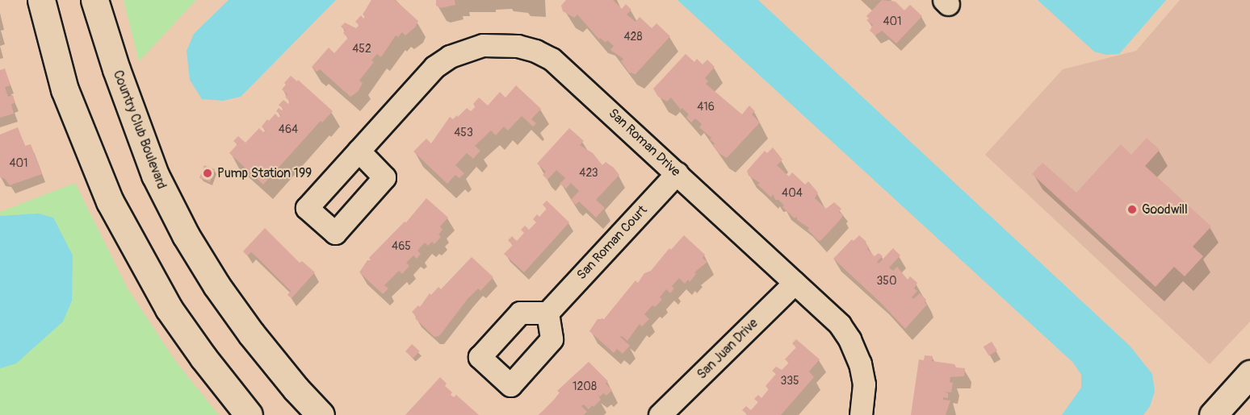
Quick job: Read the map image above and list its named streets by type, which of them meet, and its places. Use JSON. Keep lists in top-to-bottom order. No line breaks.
{"streets":{"street":["Country Club Boulevard","San Roman Drive","San Roman Court","San Juan Drive"]},"crossings":[["San Roman Drive","San Roman Court"],["San Roman Drive","San Juan Drive"]],"places":["Pump Station 199","Goodwill"],"house_numbers":["401","428","452","416","464","453","401","423","404","465","350","335","1208"]}
